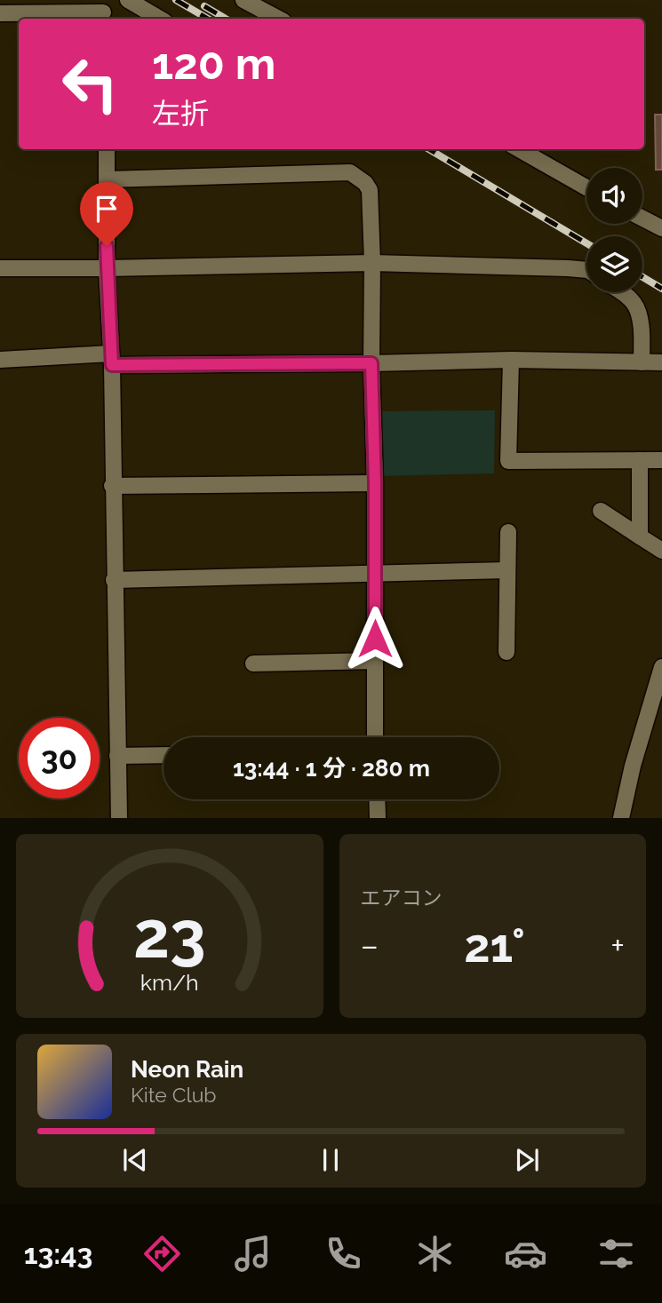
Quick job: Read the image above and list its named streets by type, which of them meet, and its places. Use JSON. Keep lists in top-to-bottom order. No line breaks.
{"page":{"turn":["120 m","左折"],"limit":"30","trip":"13:44 · 1 分 · 280 m","tile":"エアコン","heat":["−","21°","+"],"song":["Neon Rain","Kite Club"],"tabs":"13:43","gauge":["23","km/h"]}}
